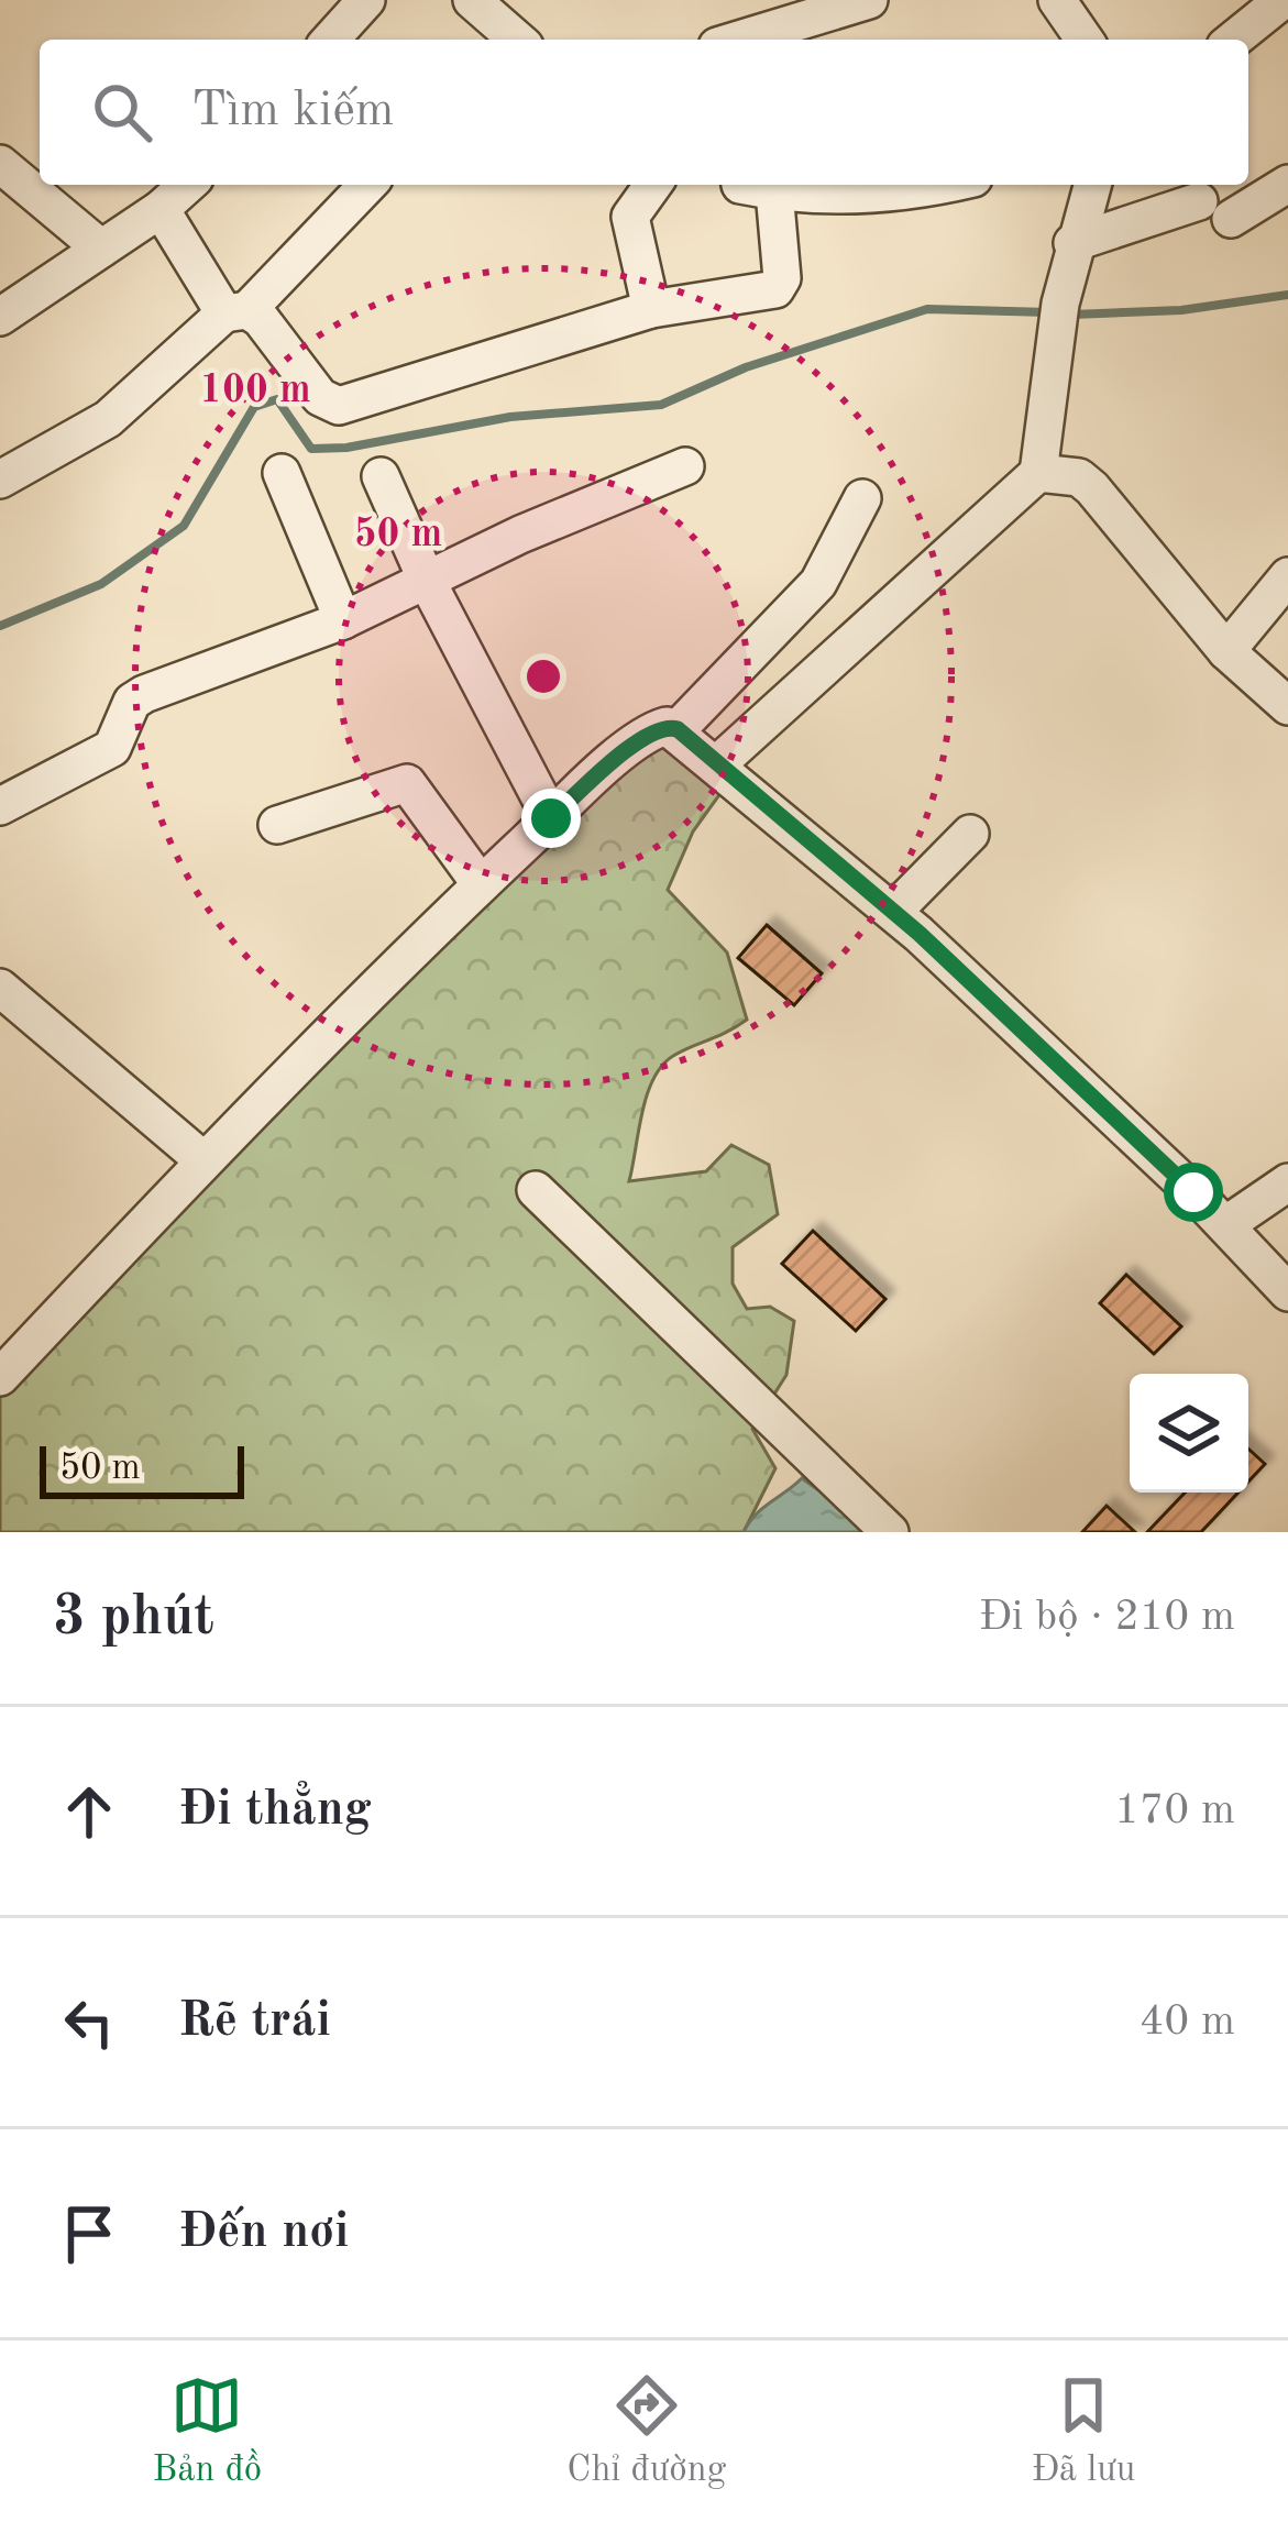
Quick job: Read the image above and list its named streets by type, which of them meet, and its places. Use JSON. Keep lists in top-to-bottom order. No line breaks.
{"scale_bar":"50 m","page":{"search":"Tìm kiếm","scale":"50 m","heading":["3 phút","Đi bộ · 210 m"],"list":[["Đi thẳng","170 m"],["Rẽ trái","40 m"],"Đến nơi"],"nav":["Bản đồ","Chỉ đường","Đã lưu"]},"rings":["100 m","50 m"]}
